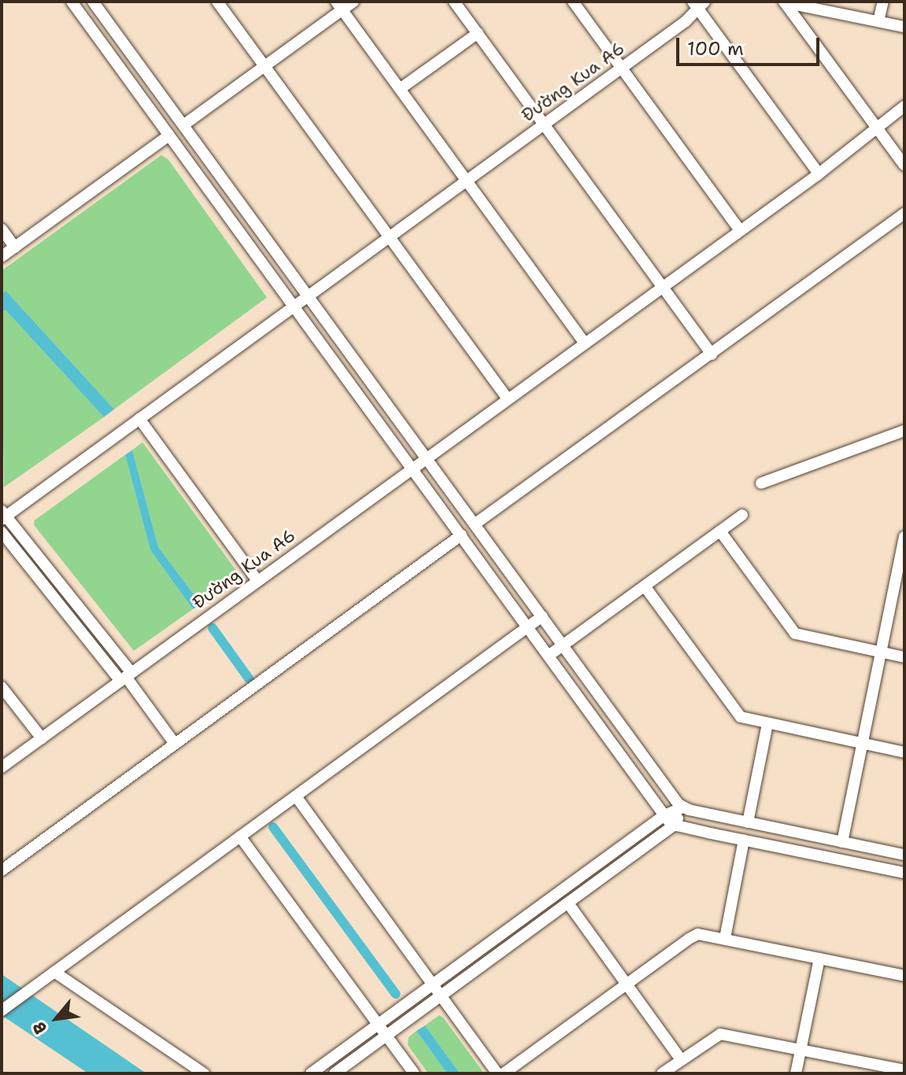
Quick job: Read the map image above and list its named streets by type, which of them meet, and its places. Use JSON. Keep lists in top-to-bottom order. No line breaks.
{"streets":{"street":["Đường Kua A6"]},"scale_bar":"100 m","north":"bottom left"}
